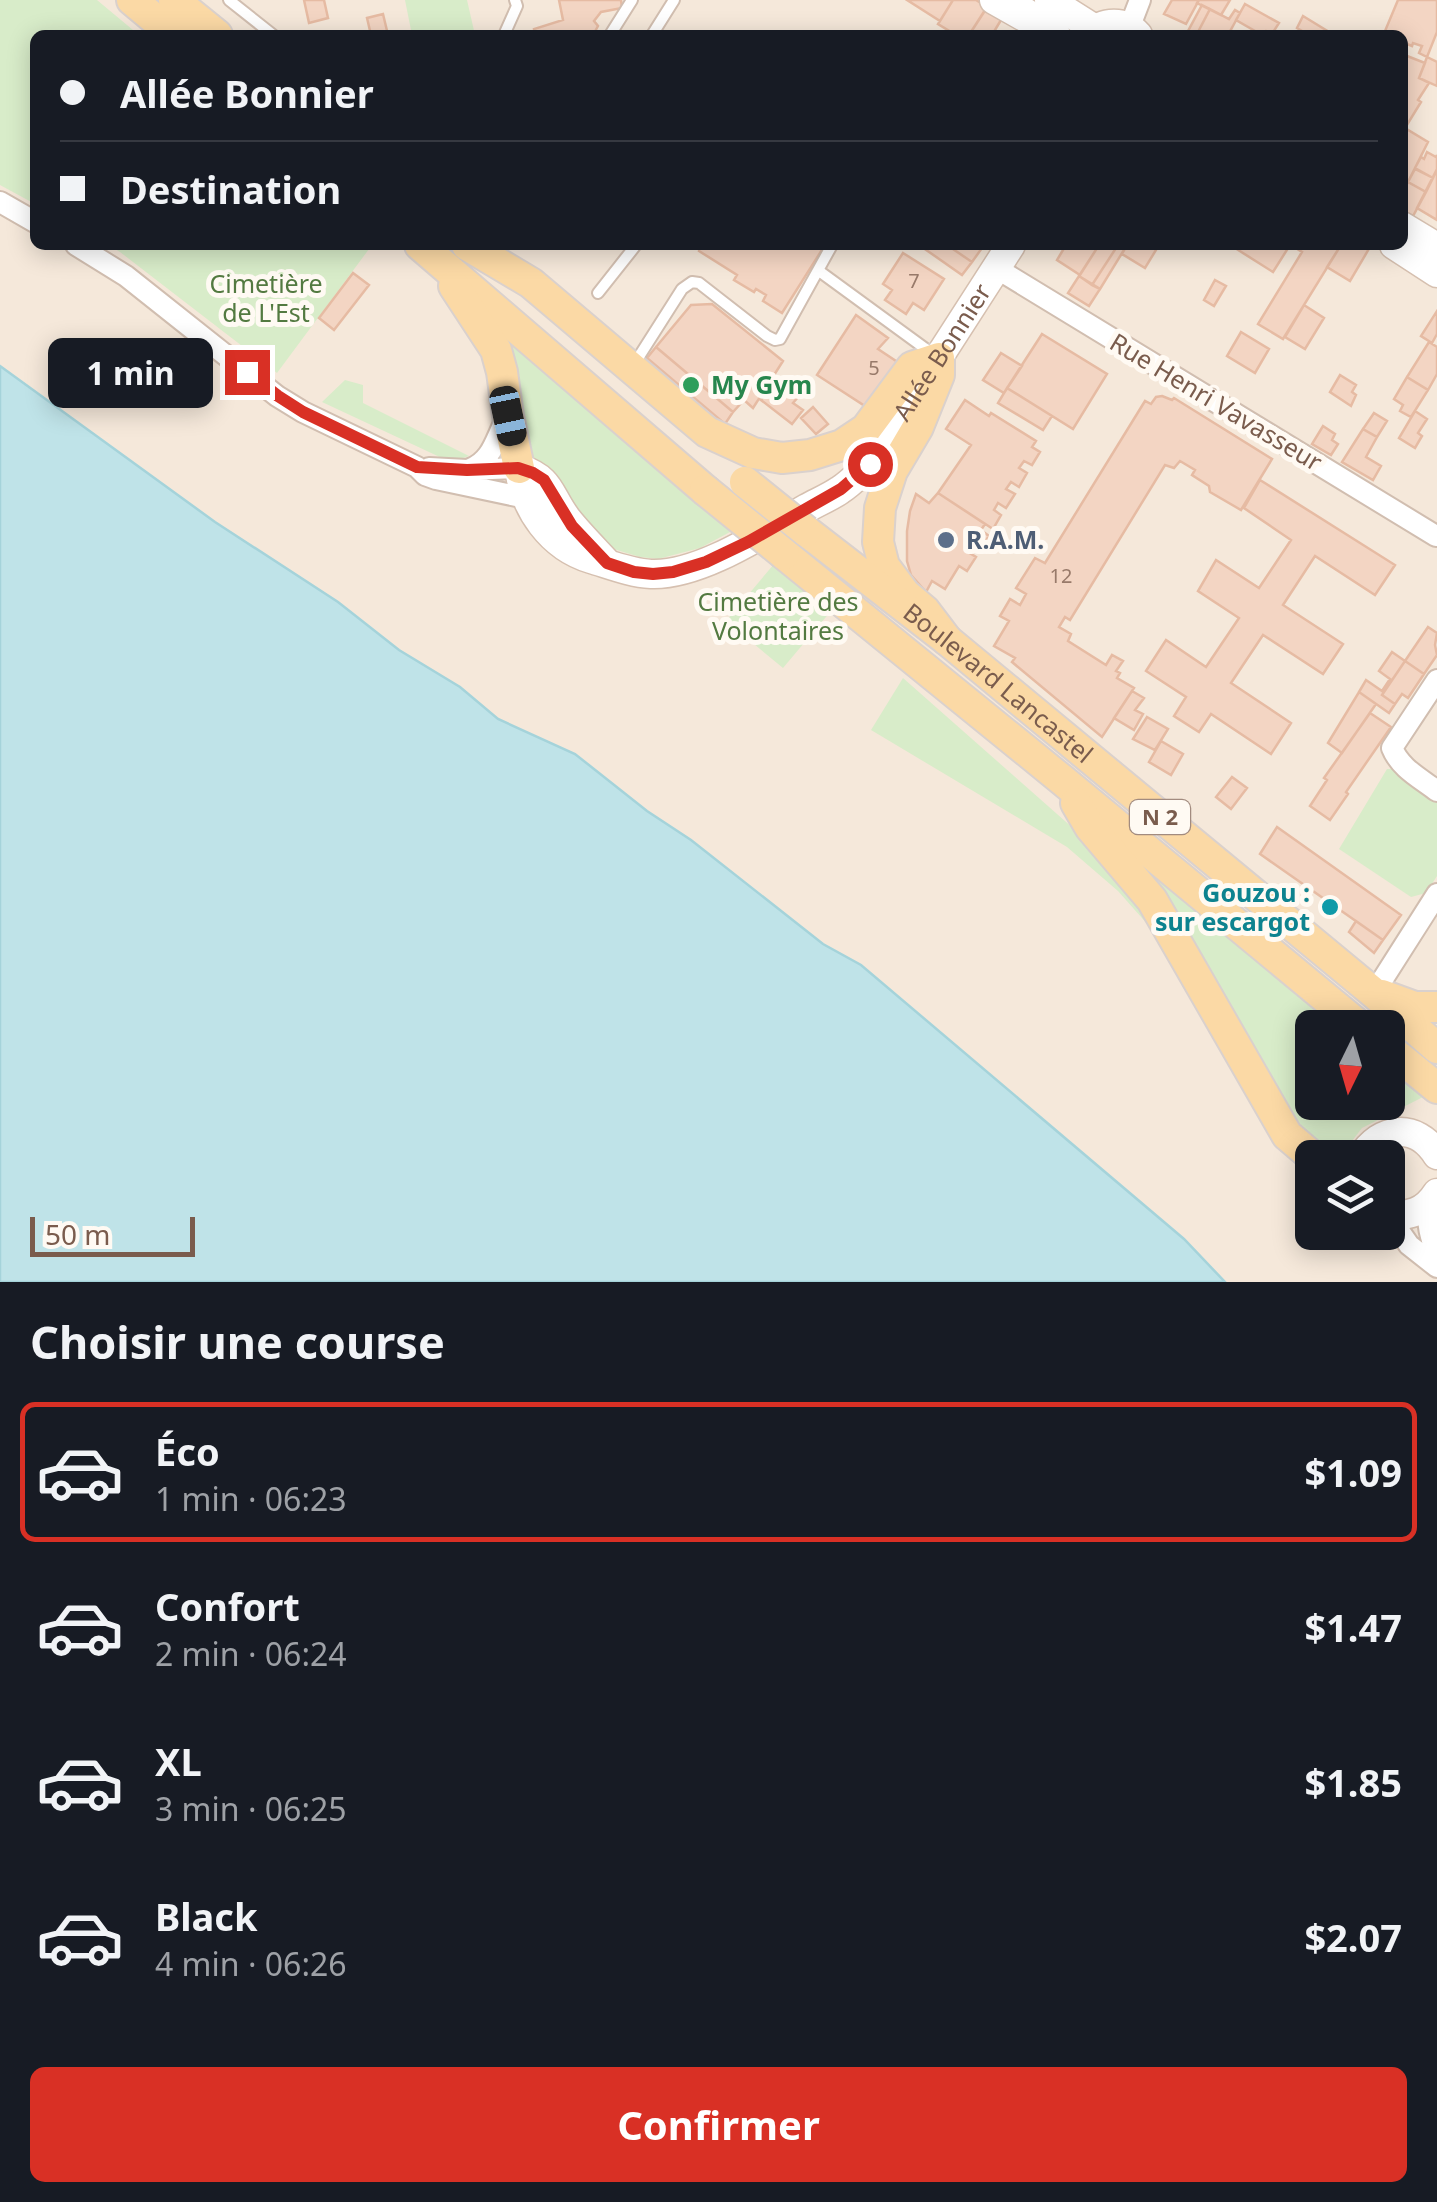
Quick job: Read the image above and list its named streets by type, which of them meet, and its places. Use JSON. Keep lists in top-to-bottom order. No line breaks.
{"streets":{"main road":["Boulevard Lancastel","N 2"],"street":["Allée Bonnier","Rue Henri Vavasseur"]},"crossings":[["Allée Bonnier","Rue Henri Vavasseur"]],"parks":["Cimetière de L'Est","Cimetière des Volontaires"],"places":["My Gym","R.A.M.","Gouzou : sur escargot"],"house_numbers":["7","5","12"],"scale_bar":"50 m","north":"bottom","page":{"banner":["Allée Bonnier","Destination"],"bubble":"1 min","scale":"50 m","heading":"Choisir une course","list":[{"name":"Éco","note":"1 min · 06:23","value":"$1.09"},{"name":"Confort","note":"2 min · 06:24","value":"$1.47"},{"name":"XL","note":"3 min · 06:25","value":"$1.85"},{"name":"Black","note":"4 min · 06:26","value":"$2.07"}],"buttons":"Confirmer"}}
